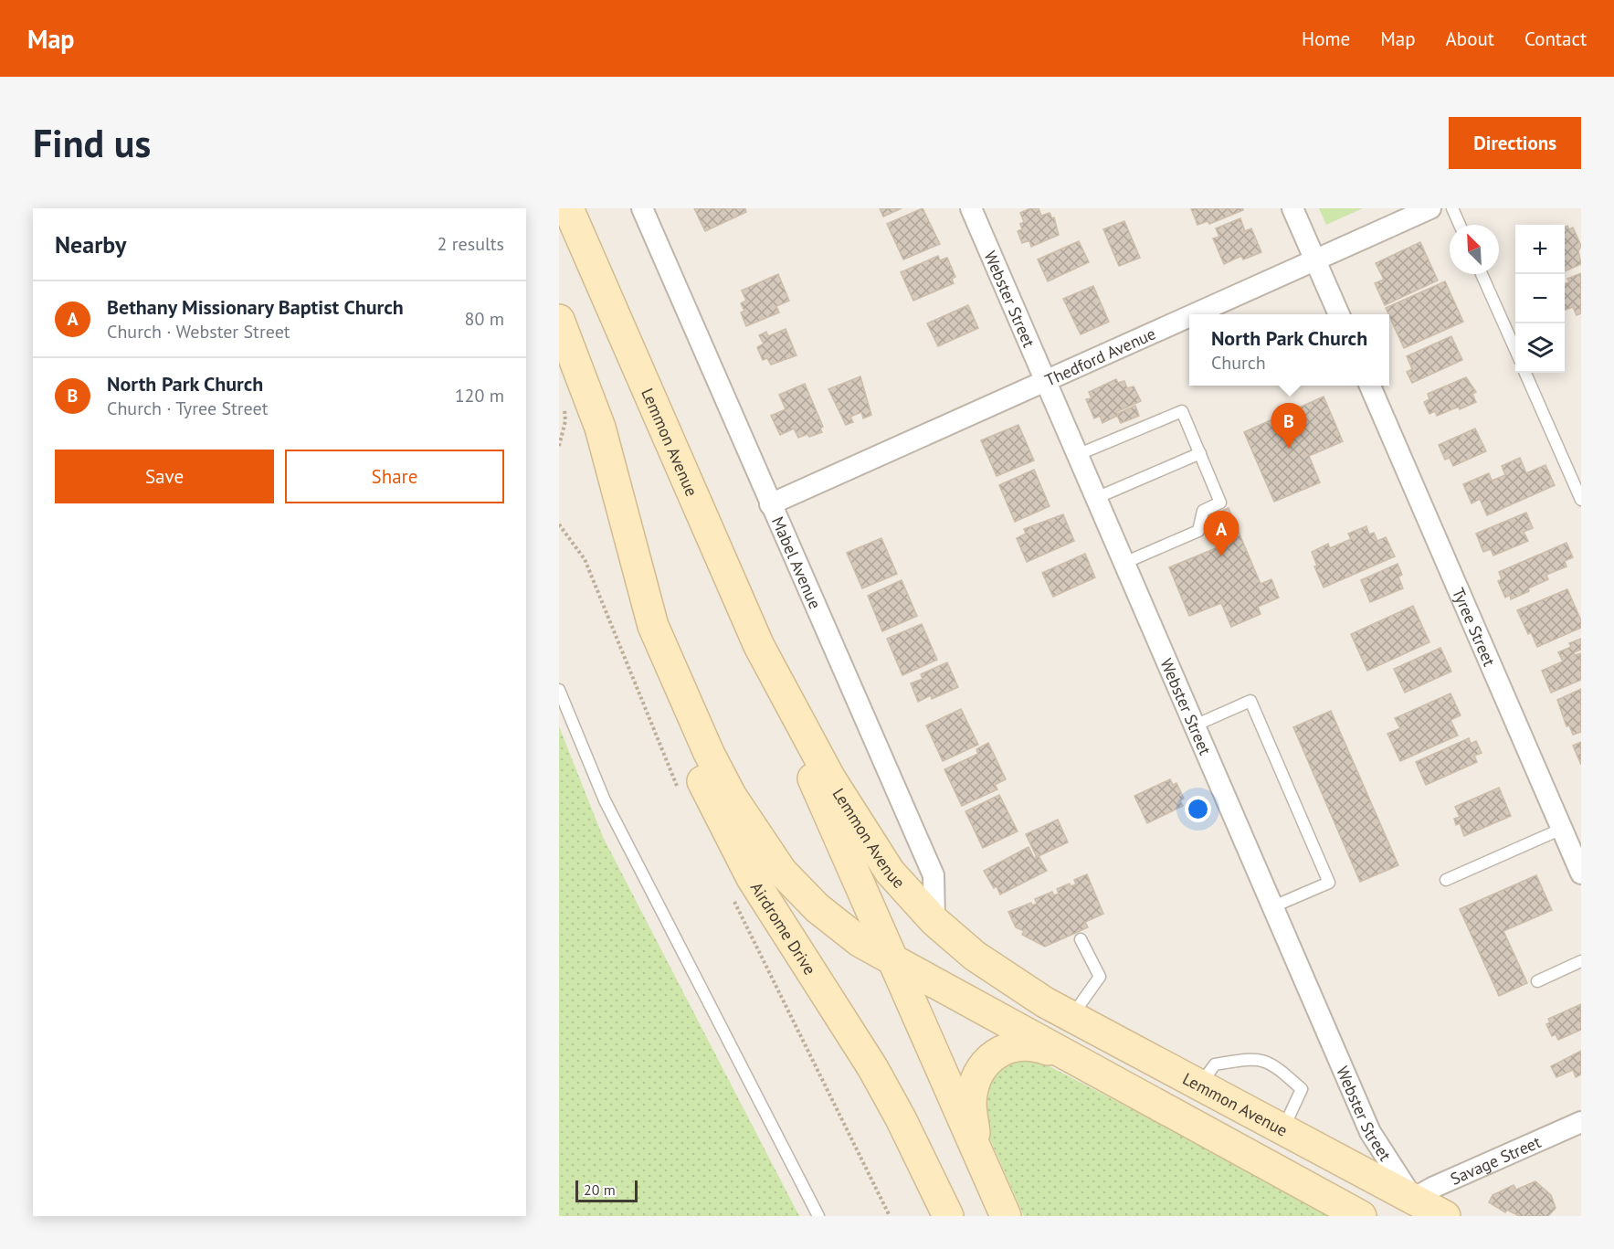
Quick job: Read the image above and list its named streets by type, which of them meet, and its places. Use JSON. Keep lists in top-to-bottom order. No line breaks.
{"streets":{"main road":["Lemmon Avenue","Airdrome Drive"],"street":["Webster Street","Thedford Avenue","Mabel Avenue","Tyree Street","Savage Street"]},"crossings":[["Webster Street","Thedford Avenue"],["Webster Street","Lemmon Avenue"],["Webster Street","Savage Street"],["Thedford Avenue","Mabel Avenue"],["Lemmon Avenue","Mabel Avenue"],["Lemmon Avenue","Savage Street"]],"scale_bar":"20 m","north":"top left","page":{"header":"Map","nav":["Home","Map","About","Contact"],"buttons":["Directions",["Save","Share"]],"title":"Find us","heading":["Nearby","2 results"],"map_buttons":["+","−"],"list":[{"mark":"A","name":"Bethany Missionary Baptist Church","note":"Church · Webster Street","value":"80 m"},{"mark":"B","name":"North Park Church","note":"Church · Tyree Street","value":"120 m"}],"popup":["North Park Church","Church"],"pins":["B","A"],"scale":"20 m"}}
